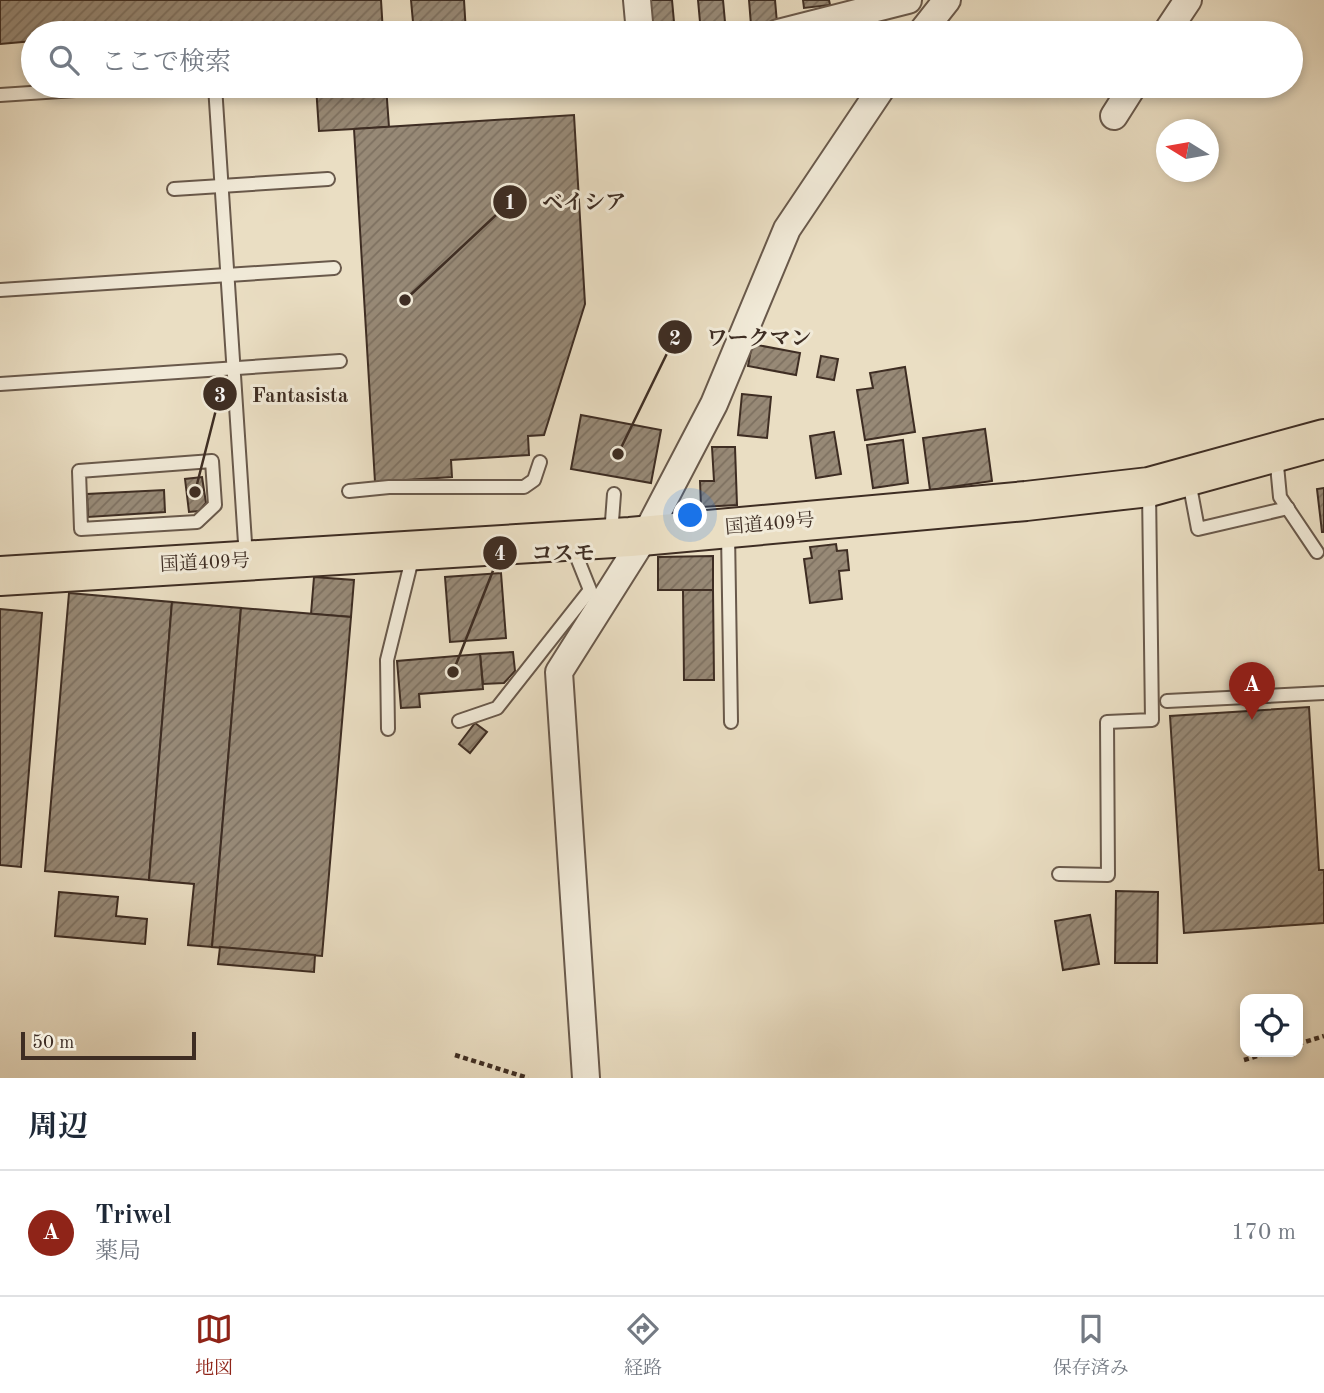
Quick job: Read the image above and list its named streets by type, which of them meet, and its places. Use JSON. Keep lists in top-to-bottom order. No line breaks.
{"streets":{"highway":["国道409号"]},"places":["ベイシア","ワークマン","Fantasista","コスモ"],"scale_bar":"50 m","north":"left","page":{"search":"ここで検索","pins":"A","scale":"50 m","heading":"周辺","list":[{"mark":"A","name":"Triwel","note":"薬局","value":"170 m"}],"nav":["地図","経路","保存済み"]}}
